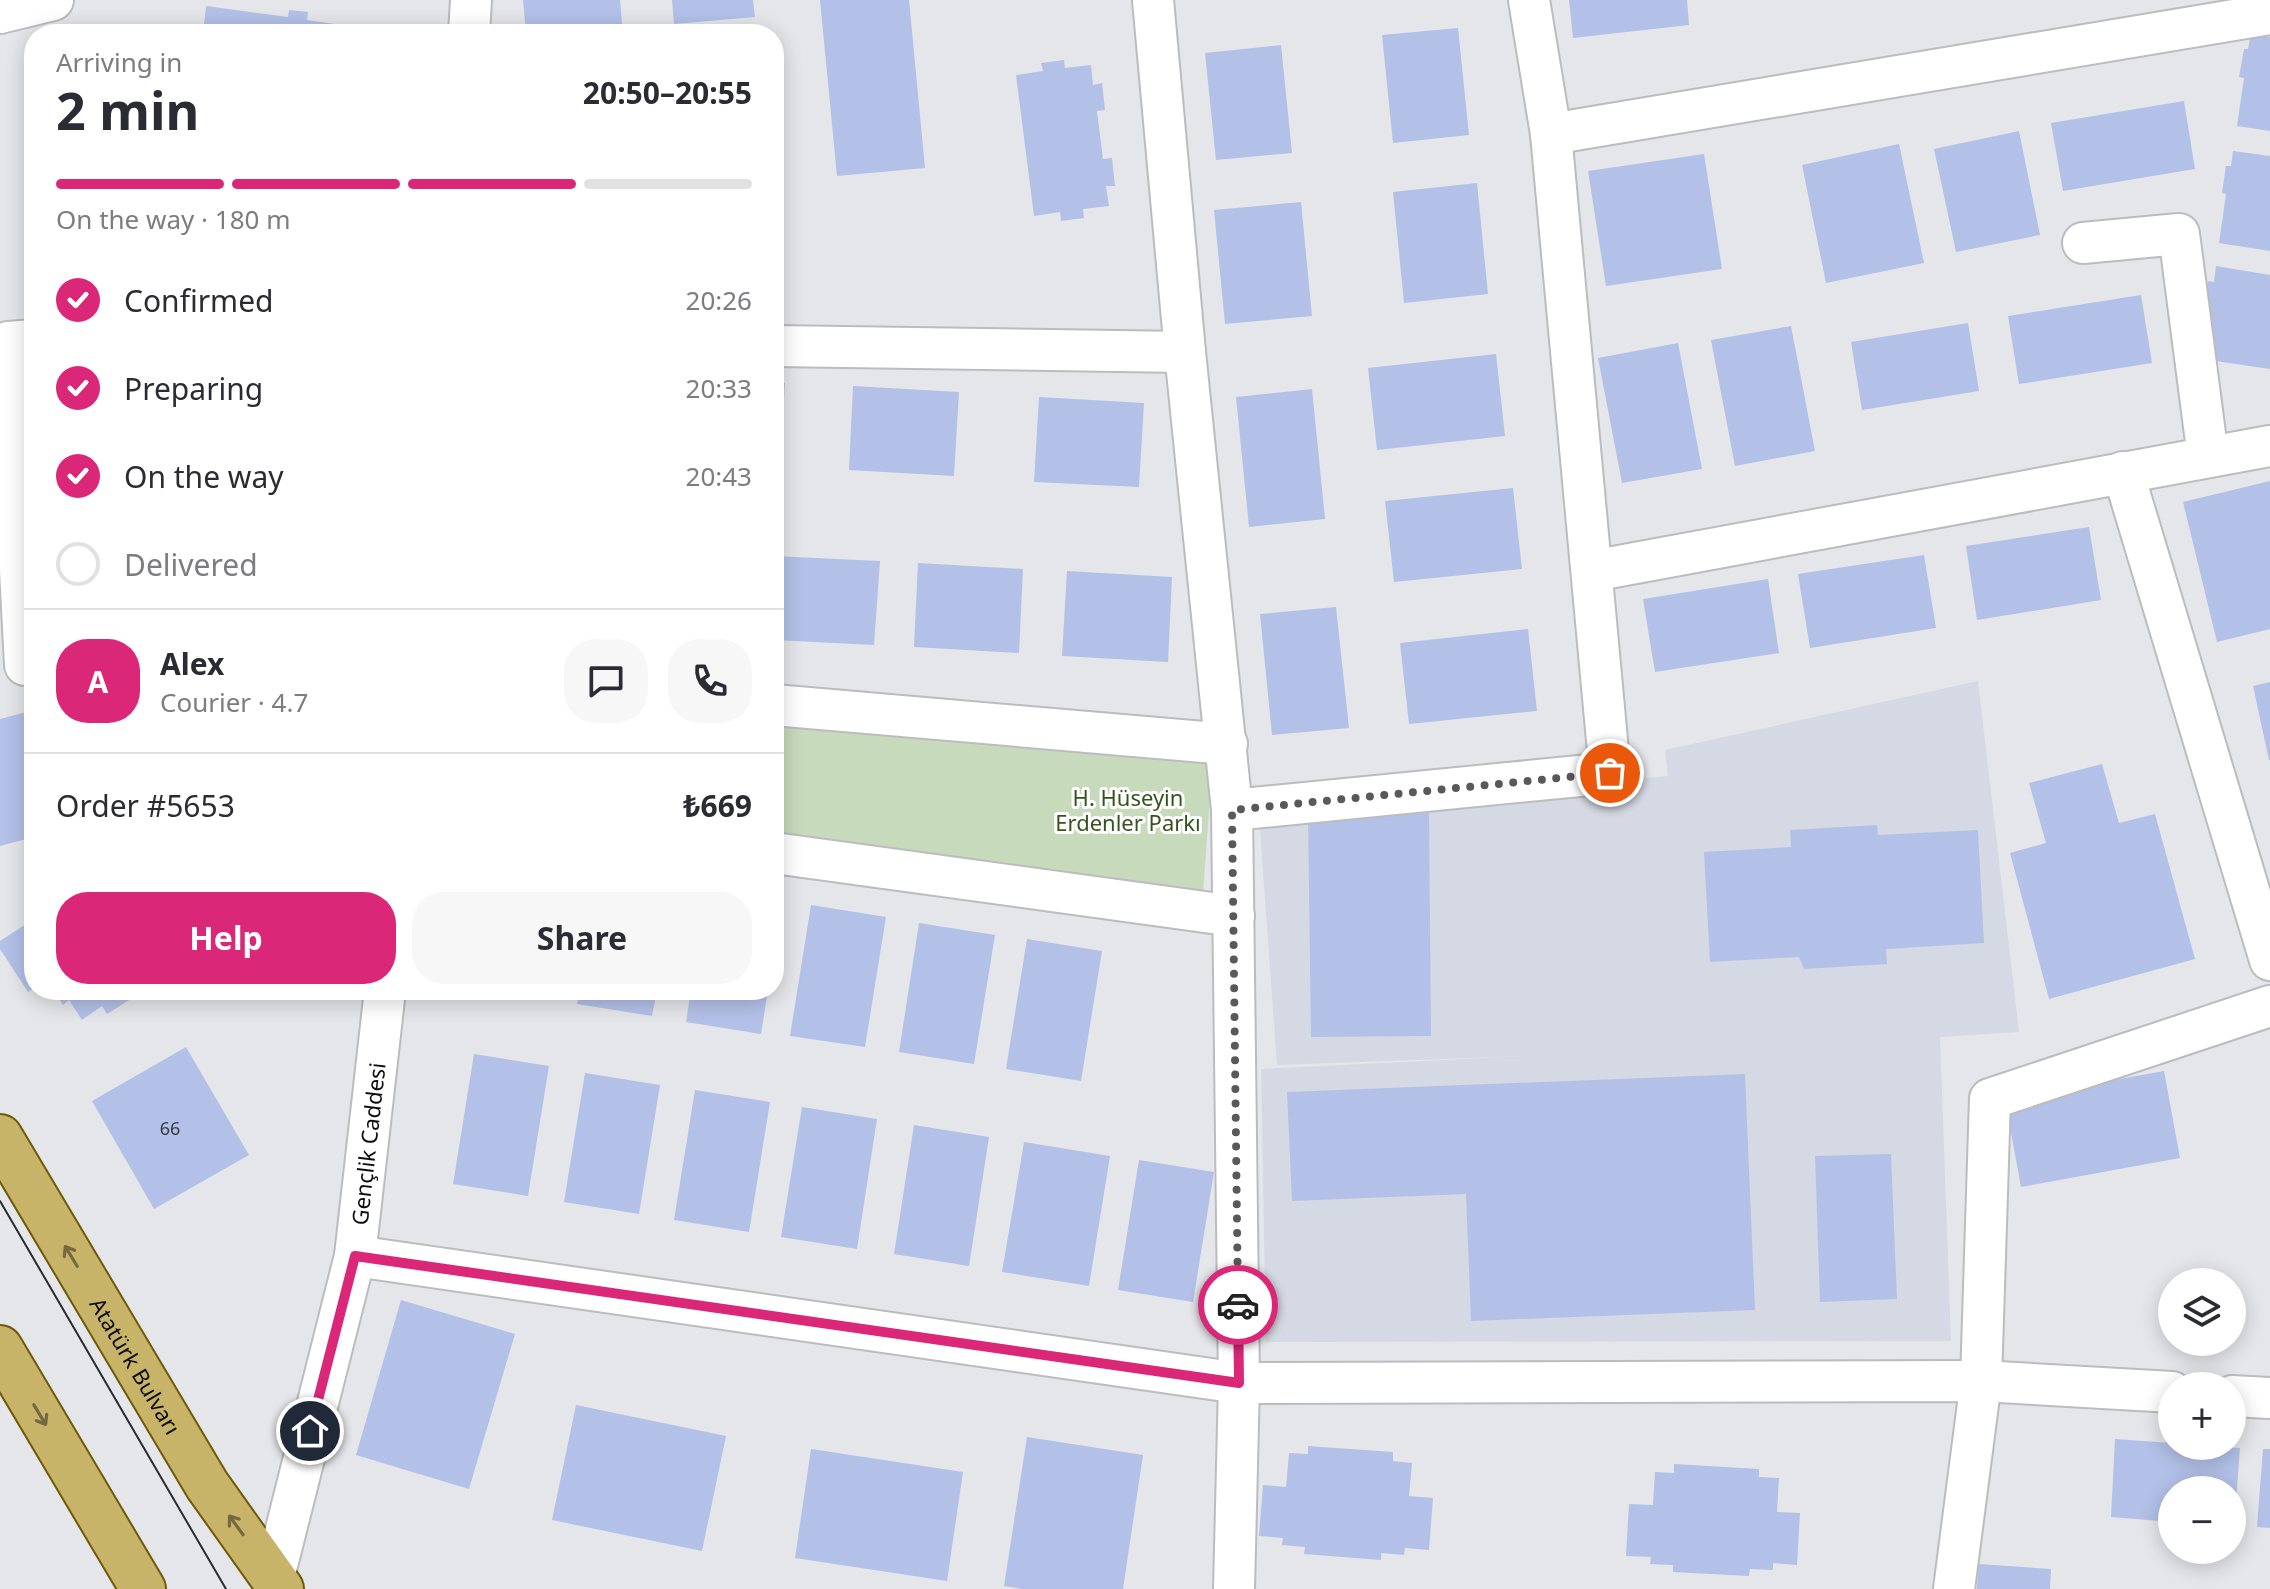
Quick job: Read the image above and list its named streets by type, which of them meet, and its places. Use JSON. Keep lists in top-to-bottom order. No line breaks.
{"streets":{"main road":["Atatürk Bulvarı"],"street":["Gençlik Caddesi"]},"crossings":[["Gençlik Caddesi","Atatürk Bulvarı"]],"parks":["H. Hüseyin Erdenler Parkı"],"house_numbers":["66"],"page":{"heading":["2 min","Arriving in","20:50–20:55"],"panel":["Alex","Courier · 4.7","Order #5653","₺669"],"bar":"On the way · 180 m","list":[["Confirmed","20:26"],["Preparing","20:33"],["On the way","20:43"],"Delivered"],"round":"A","buttons":["Help","Share"],"map_buttons":["+","−"]}}
